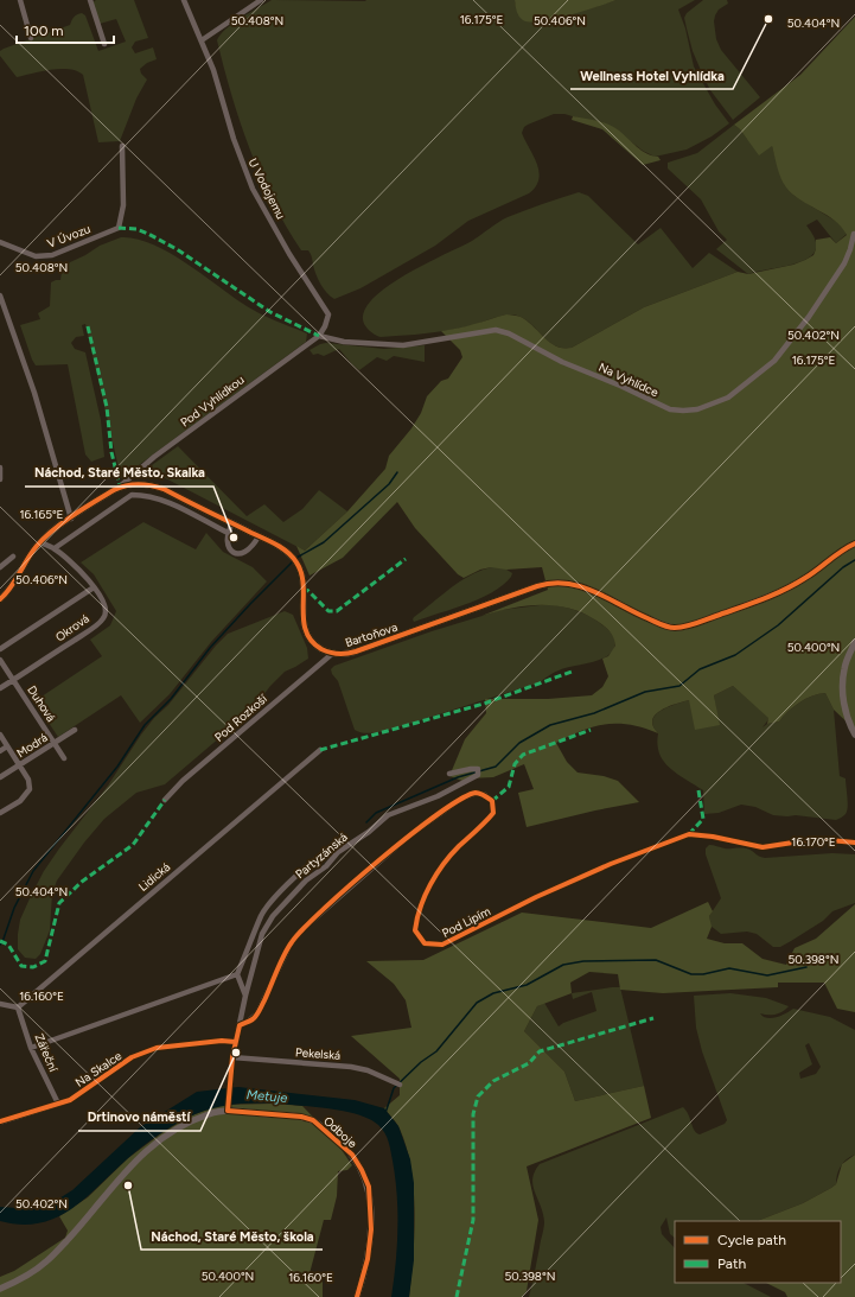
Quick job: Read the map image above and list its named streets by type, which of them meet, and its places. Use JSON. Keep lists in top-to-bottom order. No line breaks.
{"streets":{"street":["U Vodojemu","V Úvozu","Na Vyhlídce","Pod Vyhlídkou","Okrová","Bartoňova","Duhová","Pod Rozkoší","Modrá","Partyzánská","Lidická","Pod Lipím","Zářeční","Pekelská","Na Skalce","Odboje"]},"crossings":[["U Vodojemu","Na Vyhlídce"],["U Vodojemu","Pod Vyhlídkou"],["Na Vyhlídce","Pod Vyhlídkou"],["Pod Vyhlídkou","Bartoňova"],["Okrová","Bartoňova"],["Okrová","Duhová"],["Bartoňova","Pod Rozkoší"],["Duhová","Modrá"],["Lidická","Zářeční"],["Zářeční","Na Skalce"]],"water":["Metuje"],"places":["Wellness Hotel Vyhlídka","Náchod, Staré Město, Skalka","Drtinovo náměstí","Náchod, Staré Město, škola"],"legend":["Cycle path","Path"],"scale_bar":"100 m","coordinates":["16.175°E","50.408°N","50.406°N","50.404°N","50.402°N","16.165°E","50.400°N","16.170°E","50.398°N","16.160°E"]}
